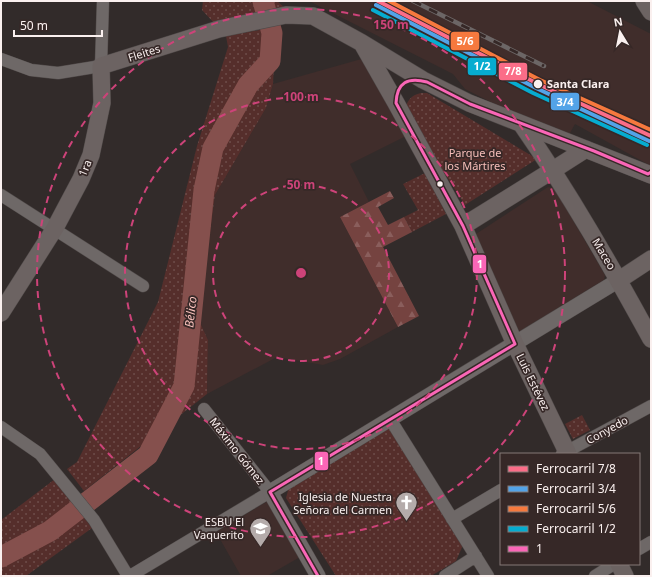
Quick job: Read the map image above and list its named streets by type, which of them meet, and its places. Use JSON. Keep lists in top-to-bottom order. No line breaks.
{"streets":{"main road":["Fleites","1ra","Maceo","Luis Estévez"],"street":["Conyedo","Máximo Gómez"]},"crossings":[["Fleites","1ra"],["Fleites","Luis Estévez"],["Luis Estévez","Conyedo"]],"water":["Bélico"],"parks":["Parque de los Mártires"],"places":{"other":["Santa Clara"],"church":["Iglesia de Nuestra Señora del Carmen"],"school or university":["ESBU El Vaquerito"]},"lines":["rail line 7/8","rail line 5/6","rail line 3/4","rail line 1/2","transit line 1"],"legend":["Ferrocarril 7/8","Ferrocarril 3/4","Ferrocarril 5/6","Ferrocarril 1/2","1"],"scale_bar":"50 m","north":"top","rings":["150 m","100 m","50 m"]}
